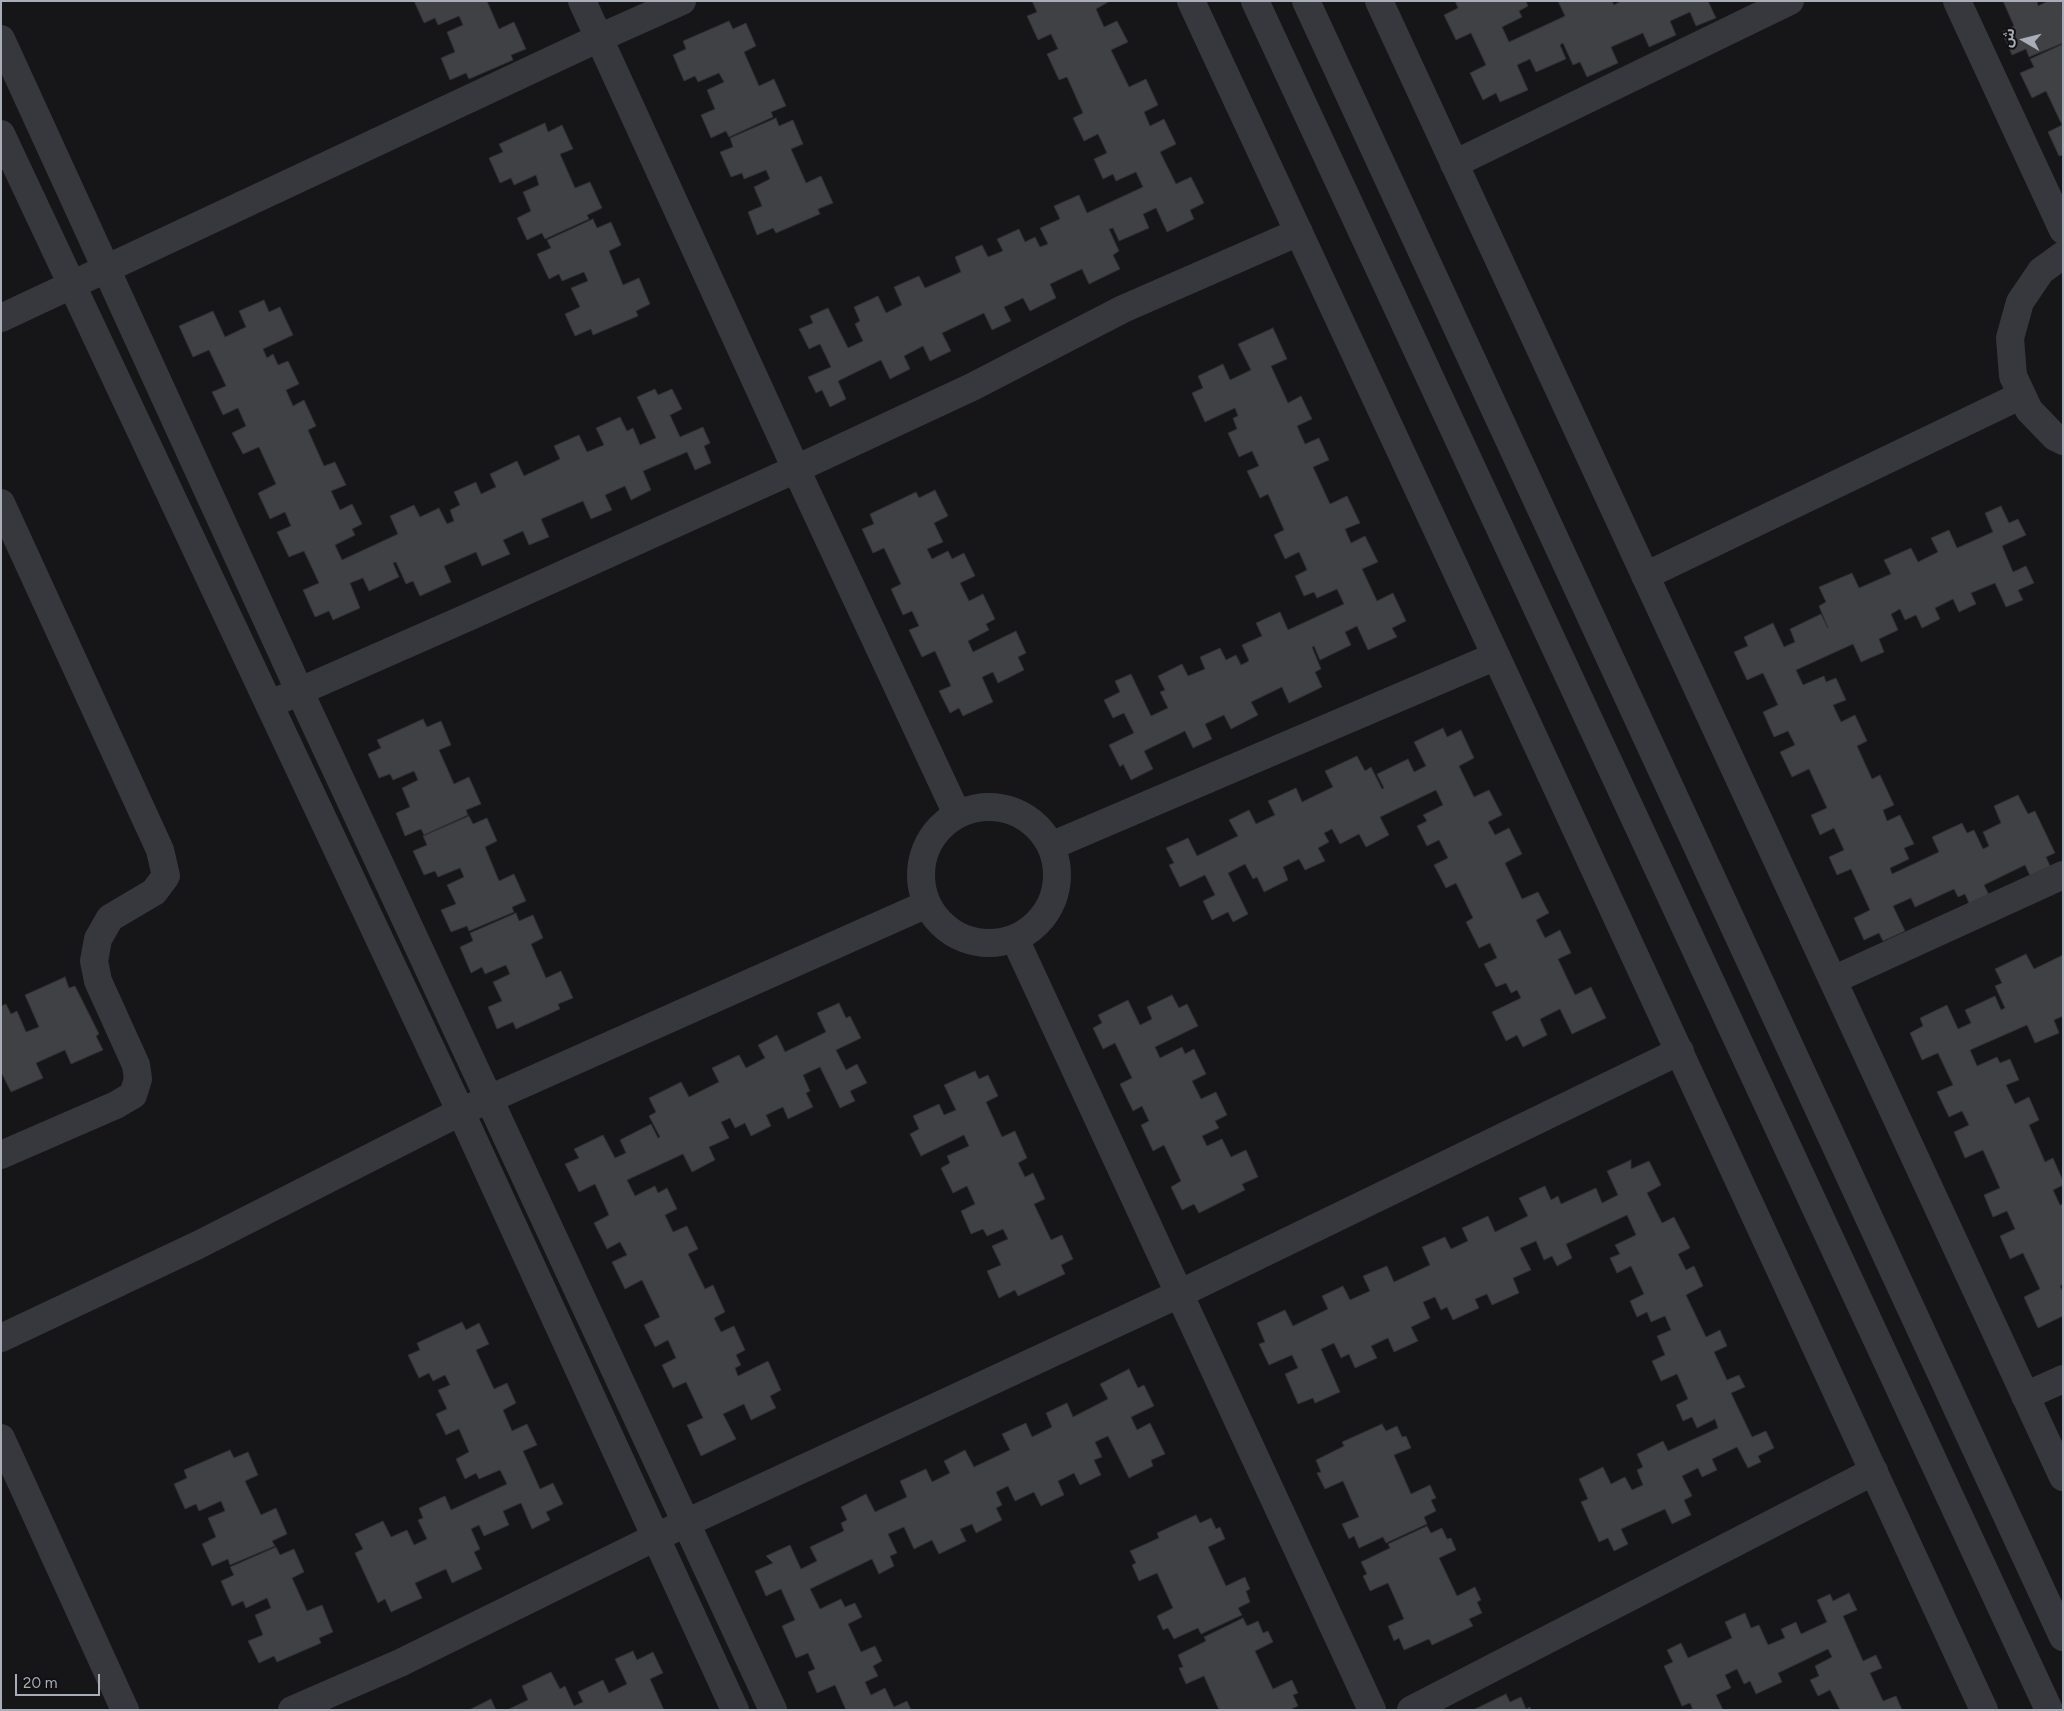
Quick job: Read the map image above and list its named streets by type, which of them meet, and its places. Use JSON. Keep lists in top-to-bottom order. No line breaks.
{"scale_bar":"20 m","north":"left"}
